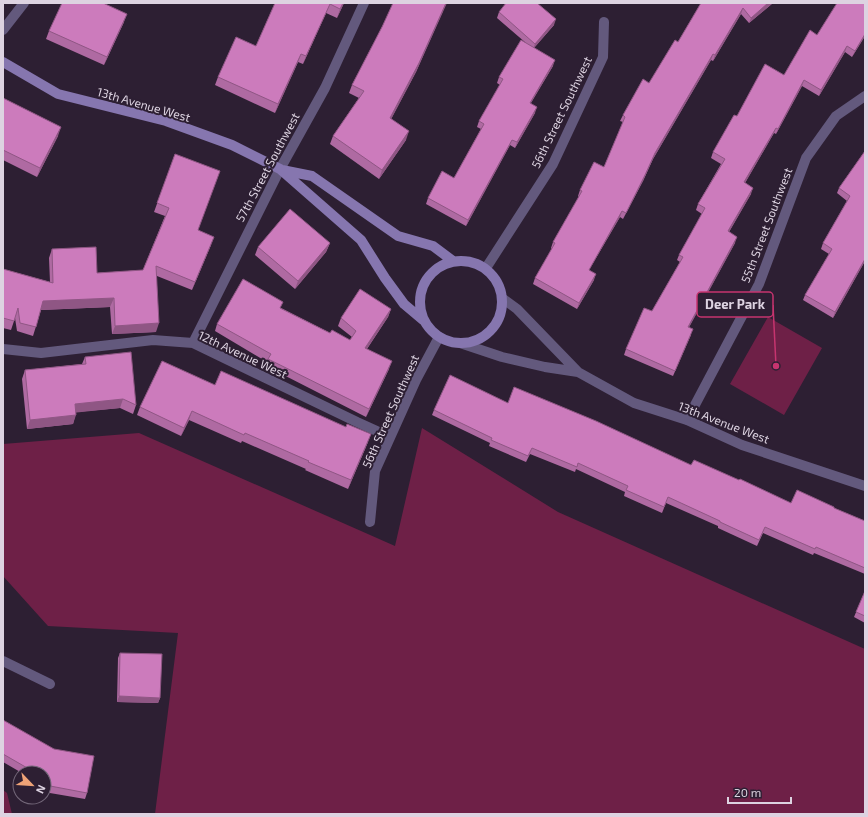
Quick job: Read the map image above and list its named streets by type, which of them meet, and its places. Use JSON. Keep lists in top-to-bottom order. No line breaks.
{"streets":{"street":["13th Avenue West","56th Street Southwest","57th Street Southwest","55th Street Southwest","12th Avenue West"]},"crossings":[["13th Avenue West","56th Street Southwest"],["13th Avenue West","57th Street Southwest"],["13th Avenue West","55th Street Southwest"],["56th Street Southwest","12th Avenue West"],["57th Street Southwest","12th Avenue West"]],"places":["Deer Park"],"scale_bar":"20 m","north":"bottom right"}
